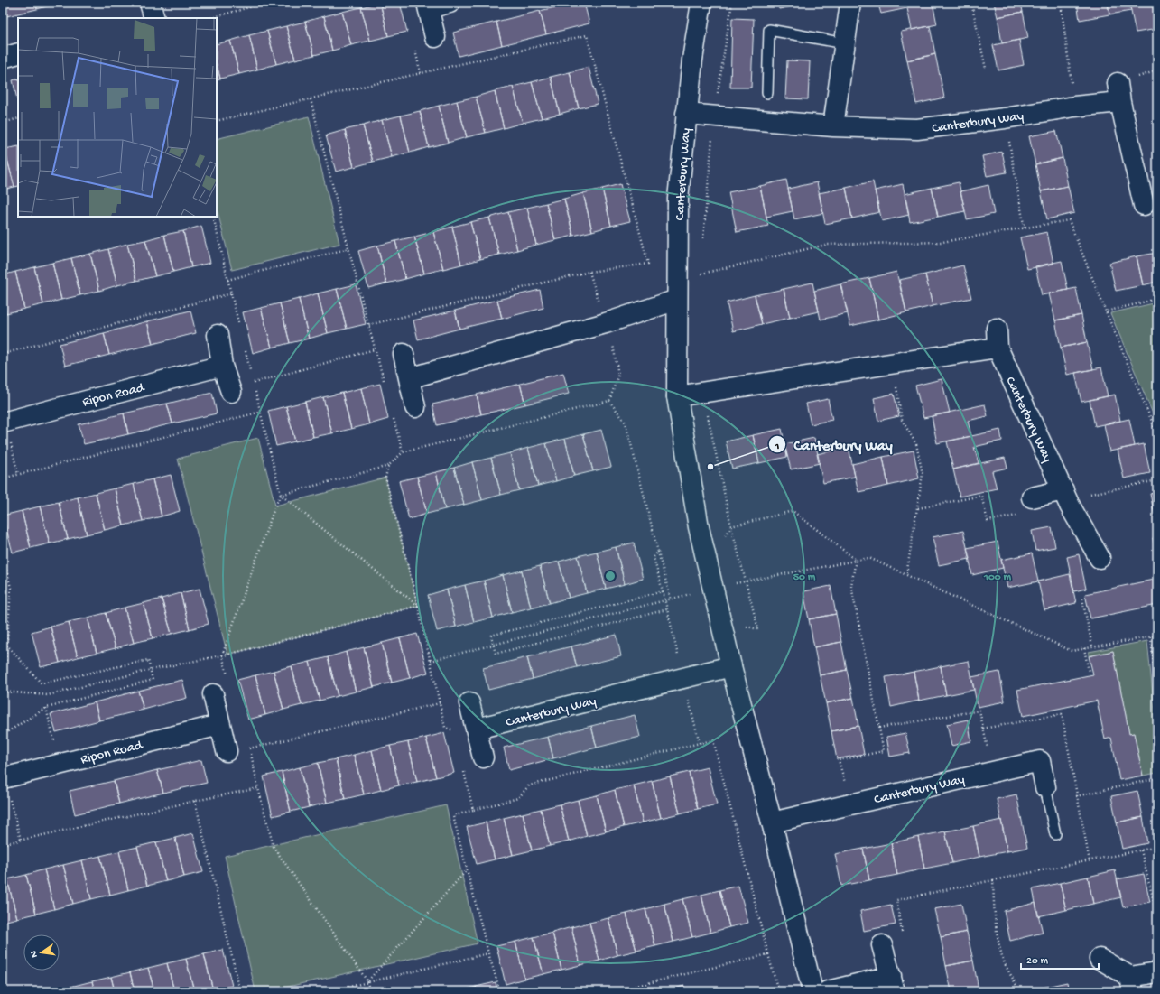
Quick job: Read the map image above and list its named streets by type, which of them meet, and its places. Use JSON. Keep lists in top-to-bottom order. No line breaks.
{"streets":{"street":["Canterbury Way","Ripon Road"]},"places":["Canterbury Way"],"scale_bar":"20 m","north":"left","rings":["50 m","100 m"]}
